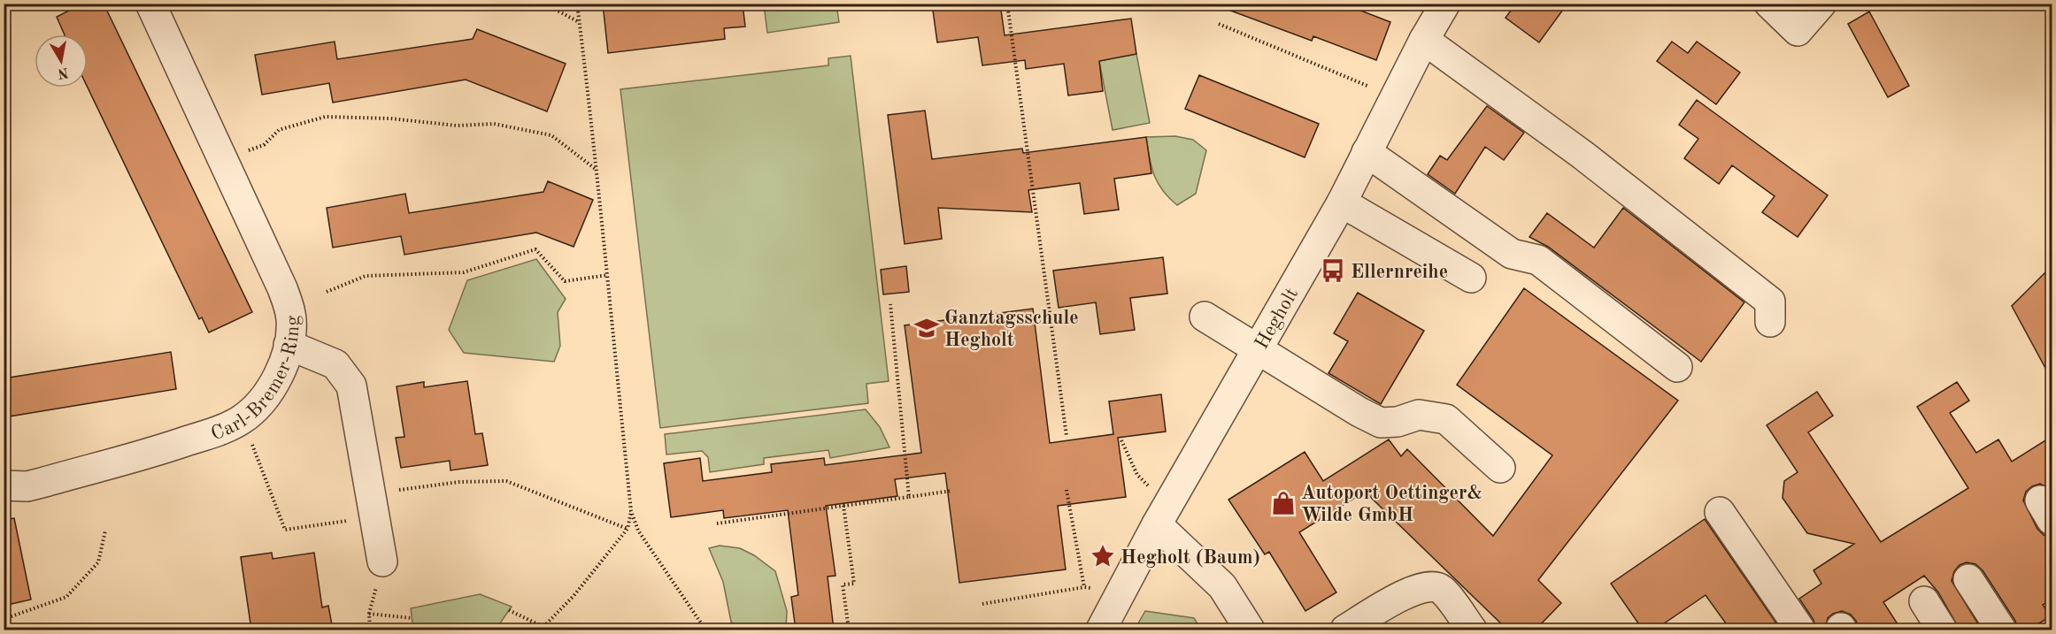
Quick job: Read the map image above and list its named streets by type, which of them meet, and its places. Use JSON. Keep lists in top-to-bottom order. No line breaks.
{"streets":{"street":["Hegholt","Carl-Bremer-Ring"]},"places":{"bus stop":["Ellernreihe"],"school or university":["Ganztagsschule Hegholt"],"shop":["Autoport Oettinger& Wilde GmbH"],"place":["Hegholt (Baum)"]},"north":"bottom"}
